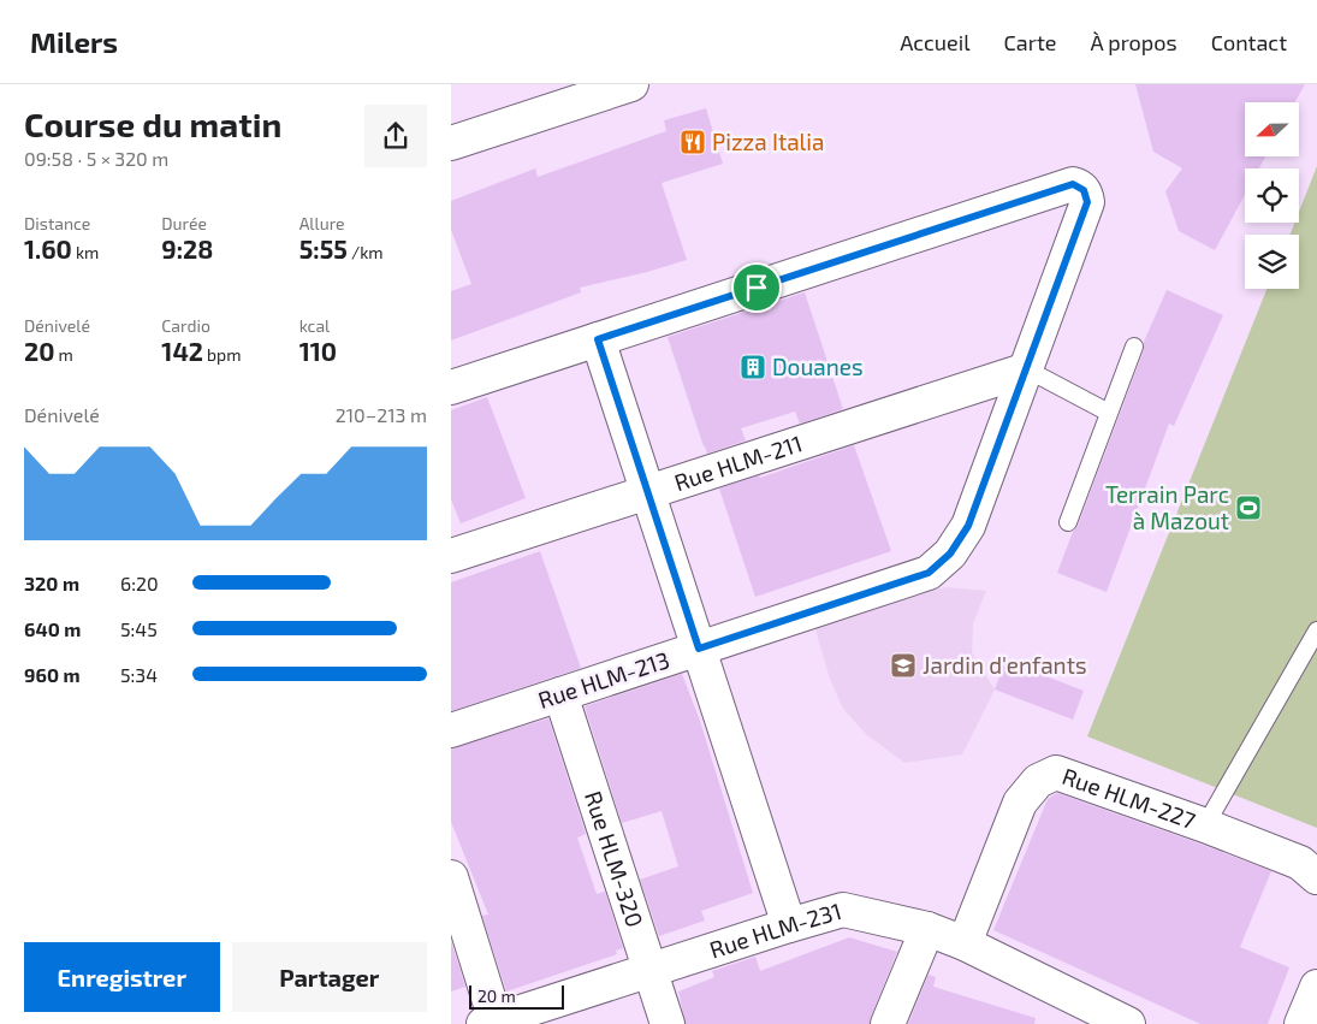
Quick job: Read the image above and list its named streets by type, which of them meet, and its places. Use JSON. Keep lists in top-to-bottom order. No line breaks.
{"streets":{"street":["Rue HLM-211","Rue HLM-213","Rue HLM-227","Rue HLM-320","Rue HLM-231"]},"crossings":[["Rue HLM-211","Rue HLM-213"],["Rue HLM-213","Rue HLM-320"],["Rue HLM-227","Rue HLM-231"],["Rue HLM-320","Rue HLM-231"]],"places":{"restaurant":["Pizza Italia"],"building":["Douanes"],"sports":["Terrain Parc à Mazout"],"school or university":["Jardin d'enfants"]},"scale_bar":"20 m","north":"left","page":{"header":"Milers","nav":["Accueil","Carte","À propos","Contact"],"heading":["Course du matin","09:58 · 5 × 320 m"],"stats":[["Distance","1.60 km"],["Durée","9:28"],["Allure","5:55 /km"],["Dénivelé","20 m"],["Cardio","142 bpm"],["kcal","110"]],"chart":["Dénivelé","210–213 m"],"list":[{"name":"320 m","note":"6:20"},{"name":"640 m","note":"5:45"},{"name":"960 m","note":"5:34"}],"buttons":["Enregistrer","Partager"],"scale":"20 m"}}
